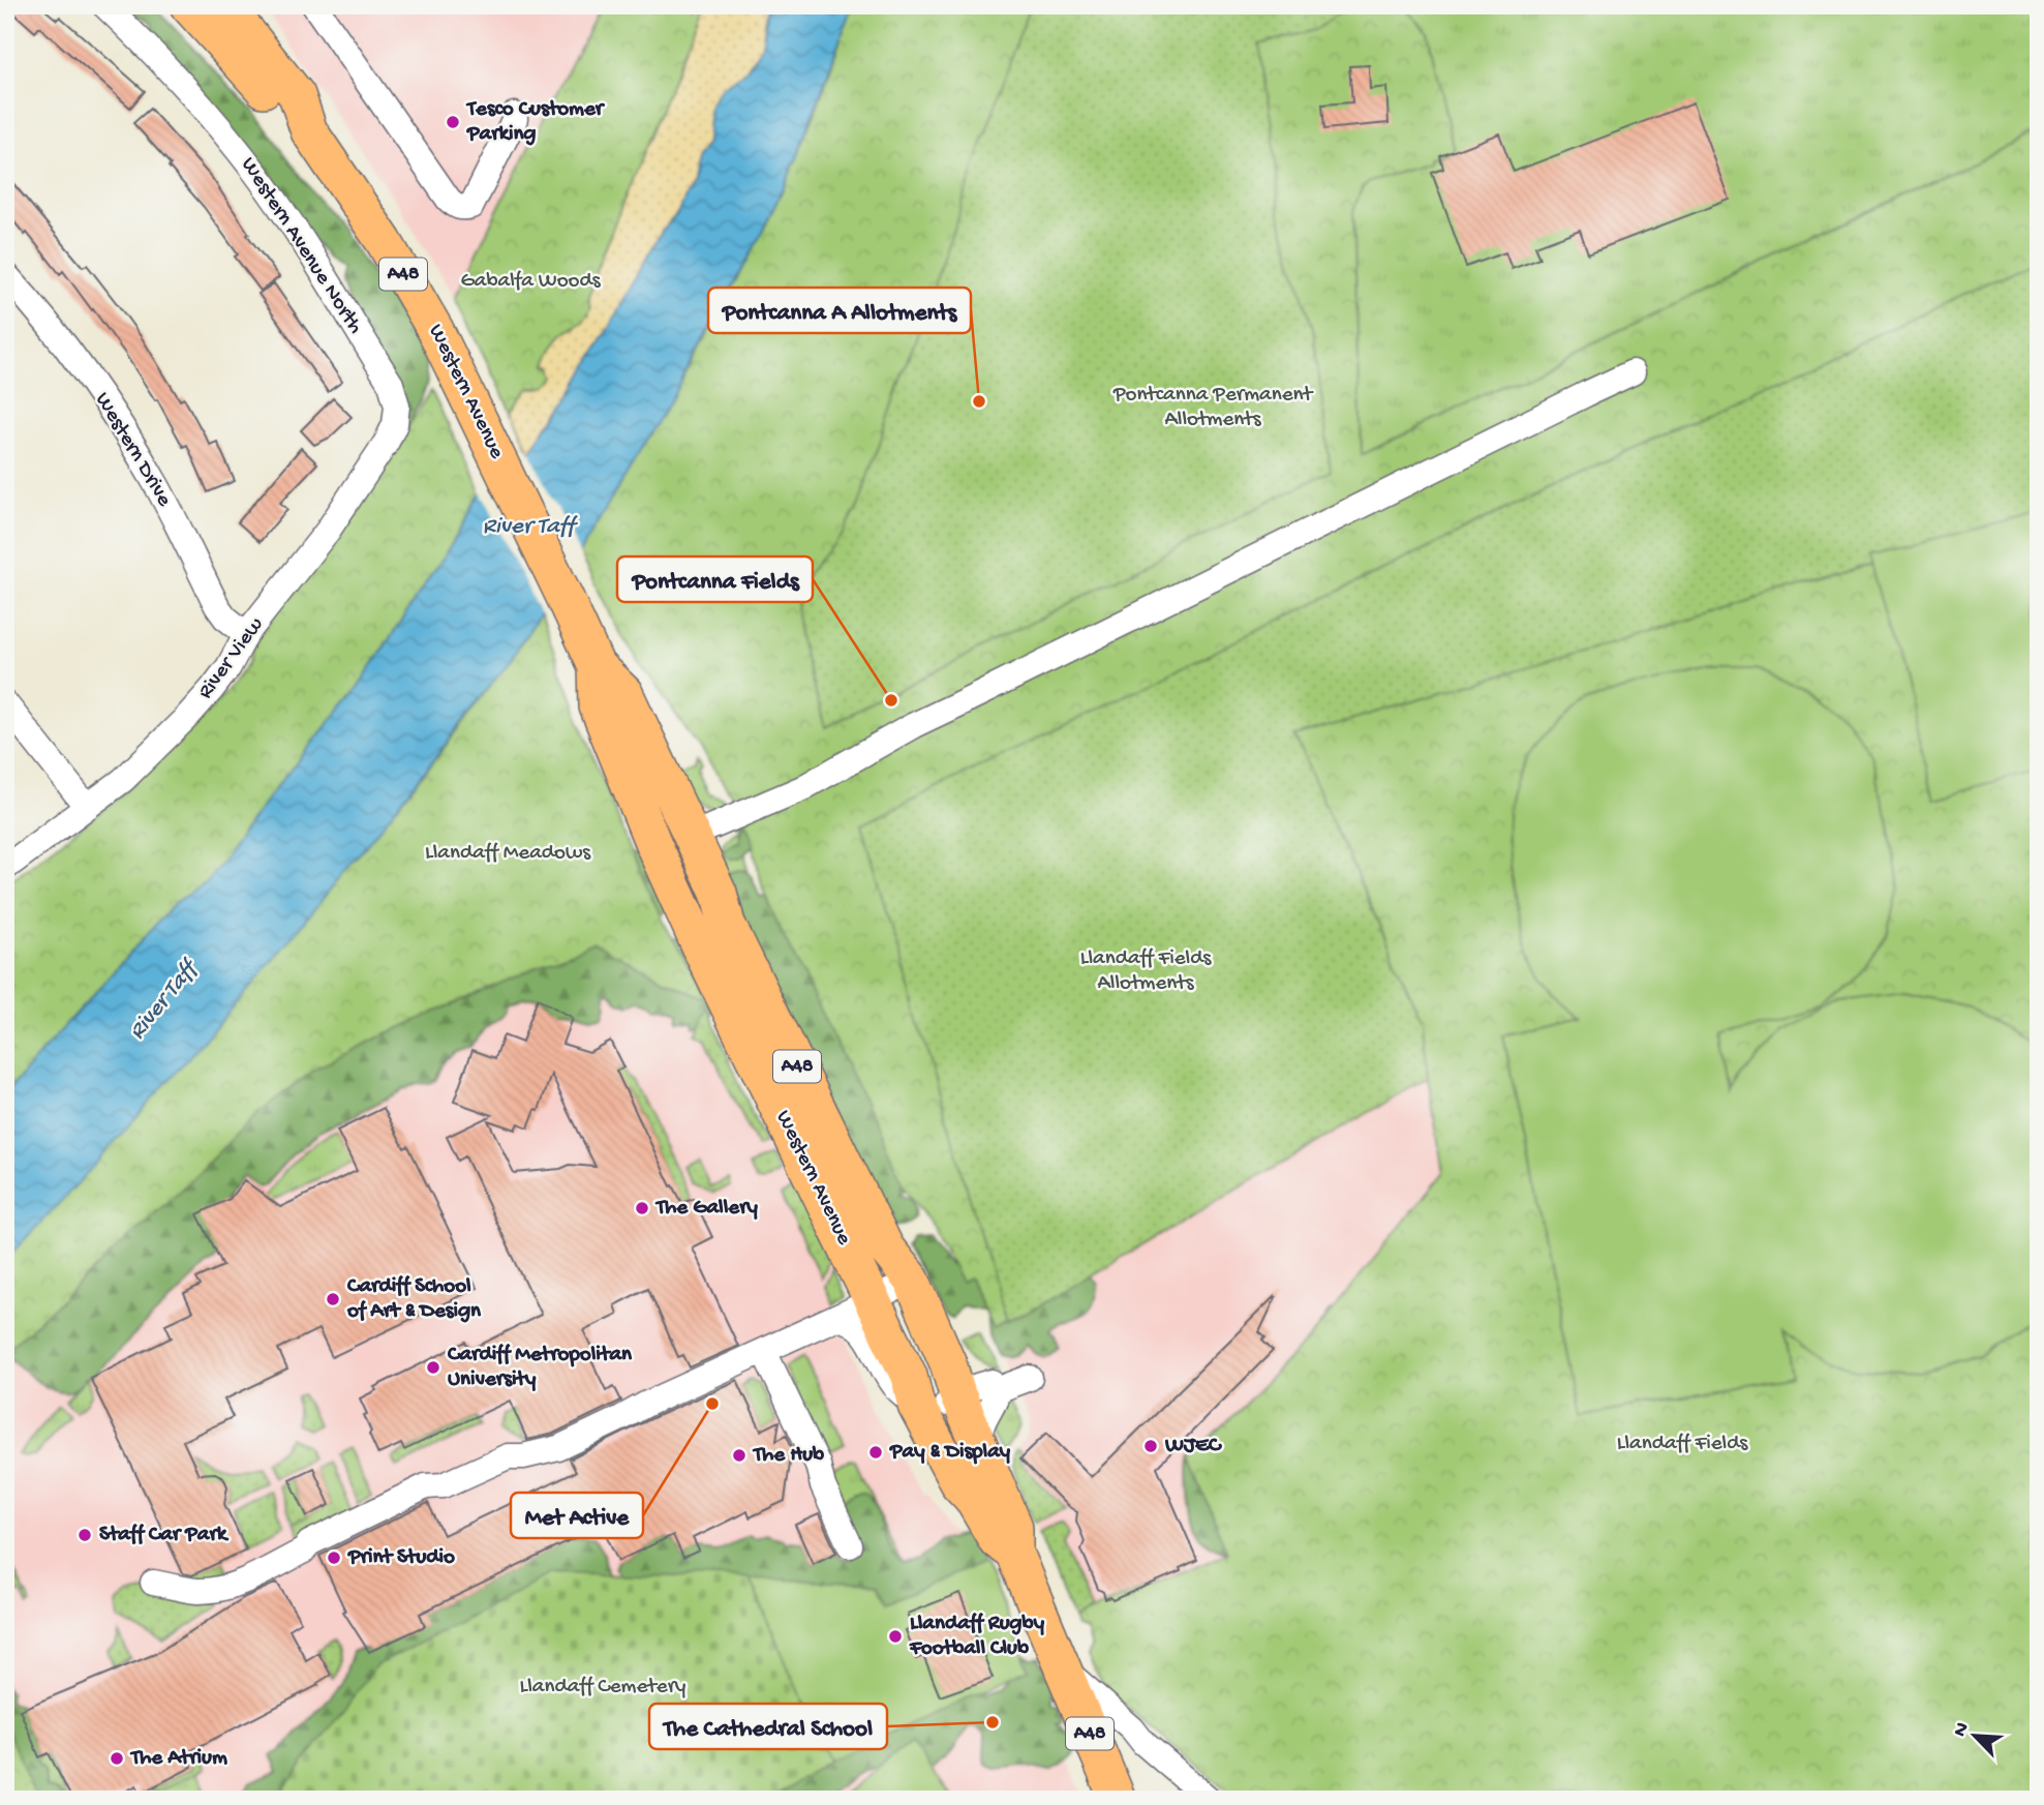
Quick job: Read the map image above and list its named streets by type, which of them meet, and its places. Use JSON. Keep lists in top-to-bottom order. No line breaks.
{"streets":{"highway":["A48","Western Avenue"],"street":["Western Avenue North","Western Drive","River View"]},"crossings":[["Western Avenue North","River View"],["Western Drive","River View"]],"water":["River Taff"],"parks":["Gabalfa Woods","Pontcanna Permanent Allotments","Llandaff Meadows","Llandaff Fields Allotments","Llandaff Fields","Llandaff Cemetery"],"places":["Tesco Customer Parking","Pontcanna A Allotments","Pontcanna Fields","The Gallery","Cardiff School of Art & Design","Cardiff Metropolitan University","Met Active","WJEC","Pay & Display","The Hub","Staff Car Park","Print Studio","Llandaff Rugby Football Club","The Cathedral School","The Atrium"],"north":"top left"}
